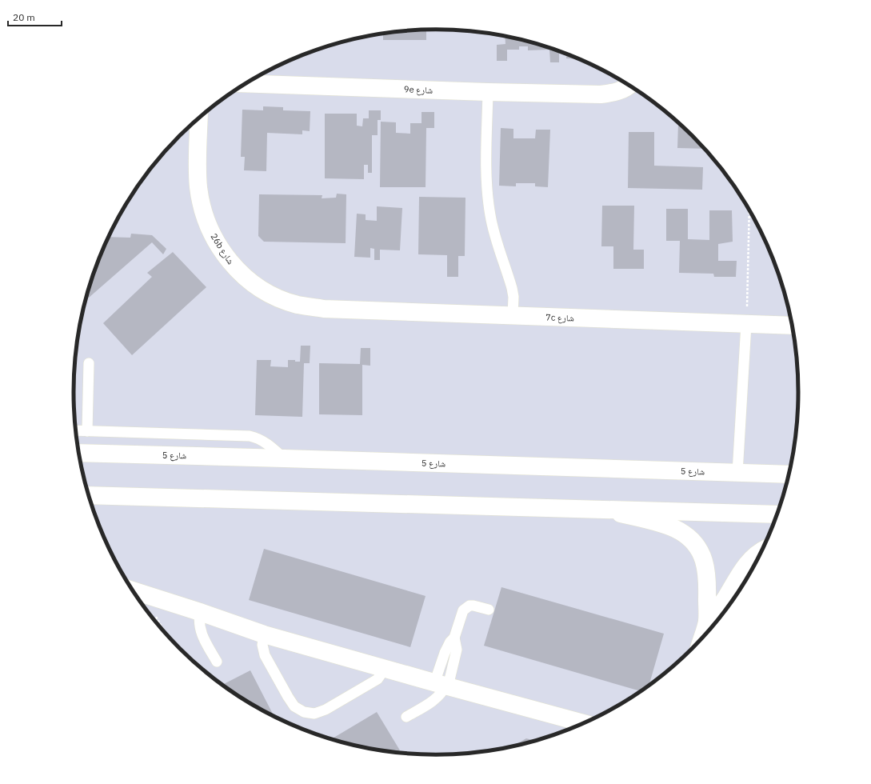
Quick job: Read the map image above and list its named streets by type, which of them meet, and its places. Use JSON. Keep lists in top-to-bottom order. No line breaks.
{"streets":{"street":["9e شارع","26b شارع","7c شارع","شارع 5"]},"crossings":[["26b شارع","7c شارع"]],"scale_bar":"20 m"}
